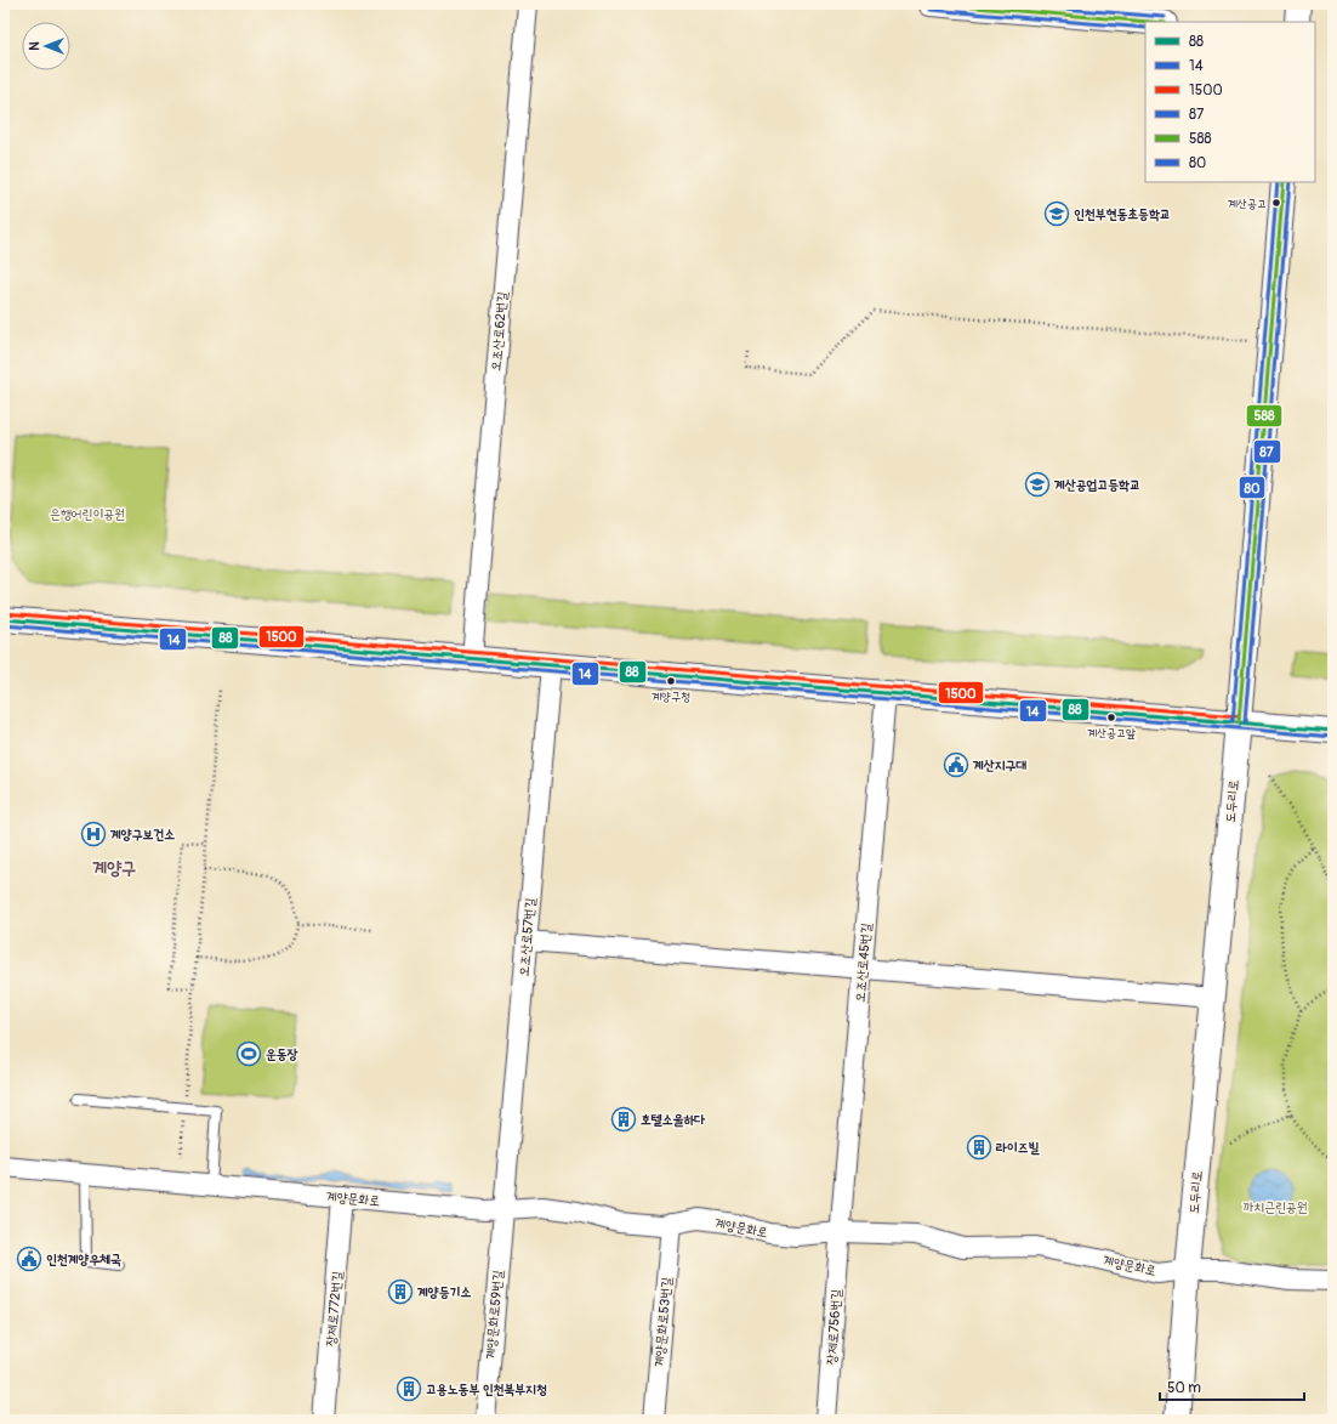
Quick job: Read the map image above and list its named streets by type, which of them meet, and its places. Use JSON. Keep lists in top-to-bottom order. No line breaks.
{"streets":{"street":["오조산로62번길","도두리로","오조산로57번길","오조산로45번길","계양문화로","장제로772번길","계양문화로59번길","계양문화로53번길","장제로756번길"]},"crossings":[["도두리로","계양문화로"],["오조산로57번길","계양문화로"],["오조산로57번길","계양문화로59번길"],["오조산로45번길","계양문화로"],["오조산로45번길","장제로756번길"],["계양문화로","장제로772번길"],["계양문화로","계양문화로59번길"],["계양문화로","계양문화로53번길"],["계양문화로","장제로756번길"]],"districts":["계양구"],"parks":["은행어린이공원","까치근린공원"],"places":{"other":["계산공고","계양구청","계산공고앞"],"school or university":["인천부현동초등학교","계산공업고등학교"],"public building":["계산지구대","인천계양우체국"],"hospital":["계양구보건소"],"sports":["운동장"],"building":["호텔소울하다","라이즈빌","계양등기소","고용노동부 인천북부지청"]},"lines":["transit line 588","transit line 80","transit line 87","transit line 1500","transit line 88","transit line 14"],"legend":["88","14","1500","87","588","80"],"scale_bar":"50 m","north":"left"}
